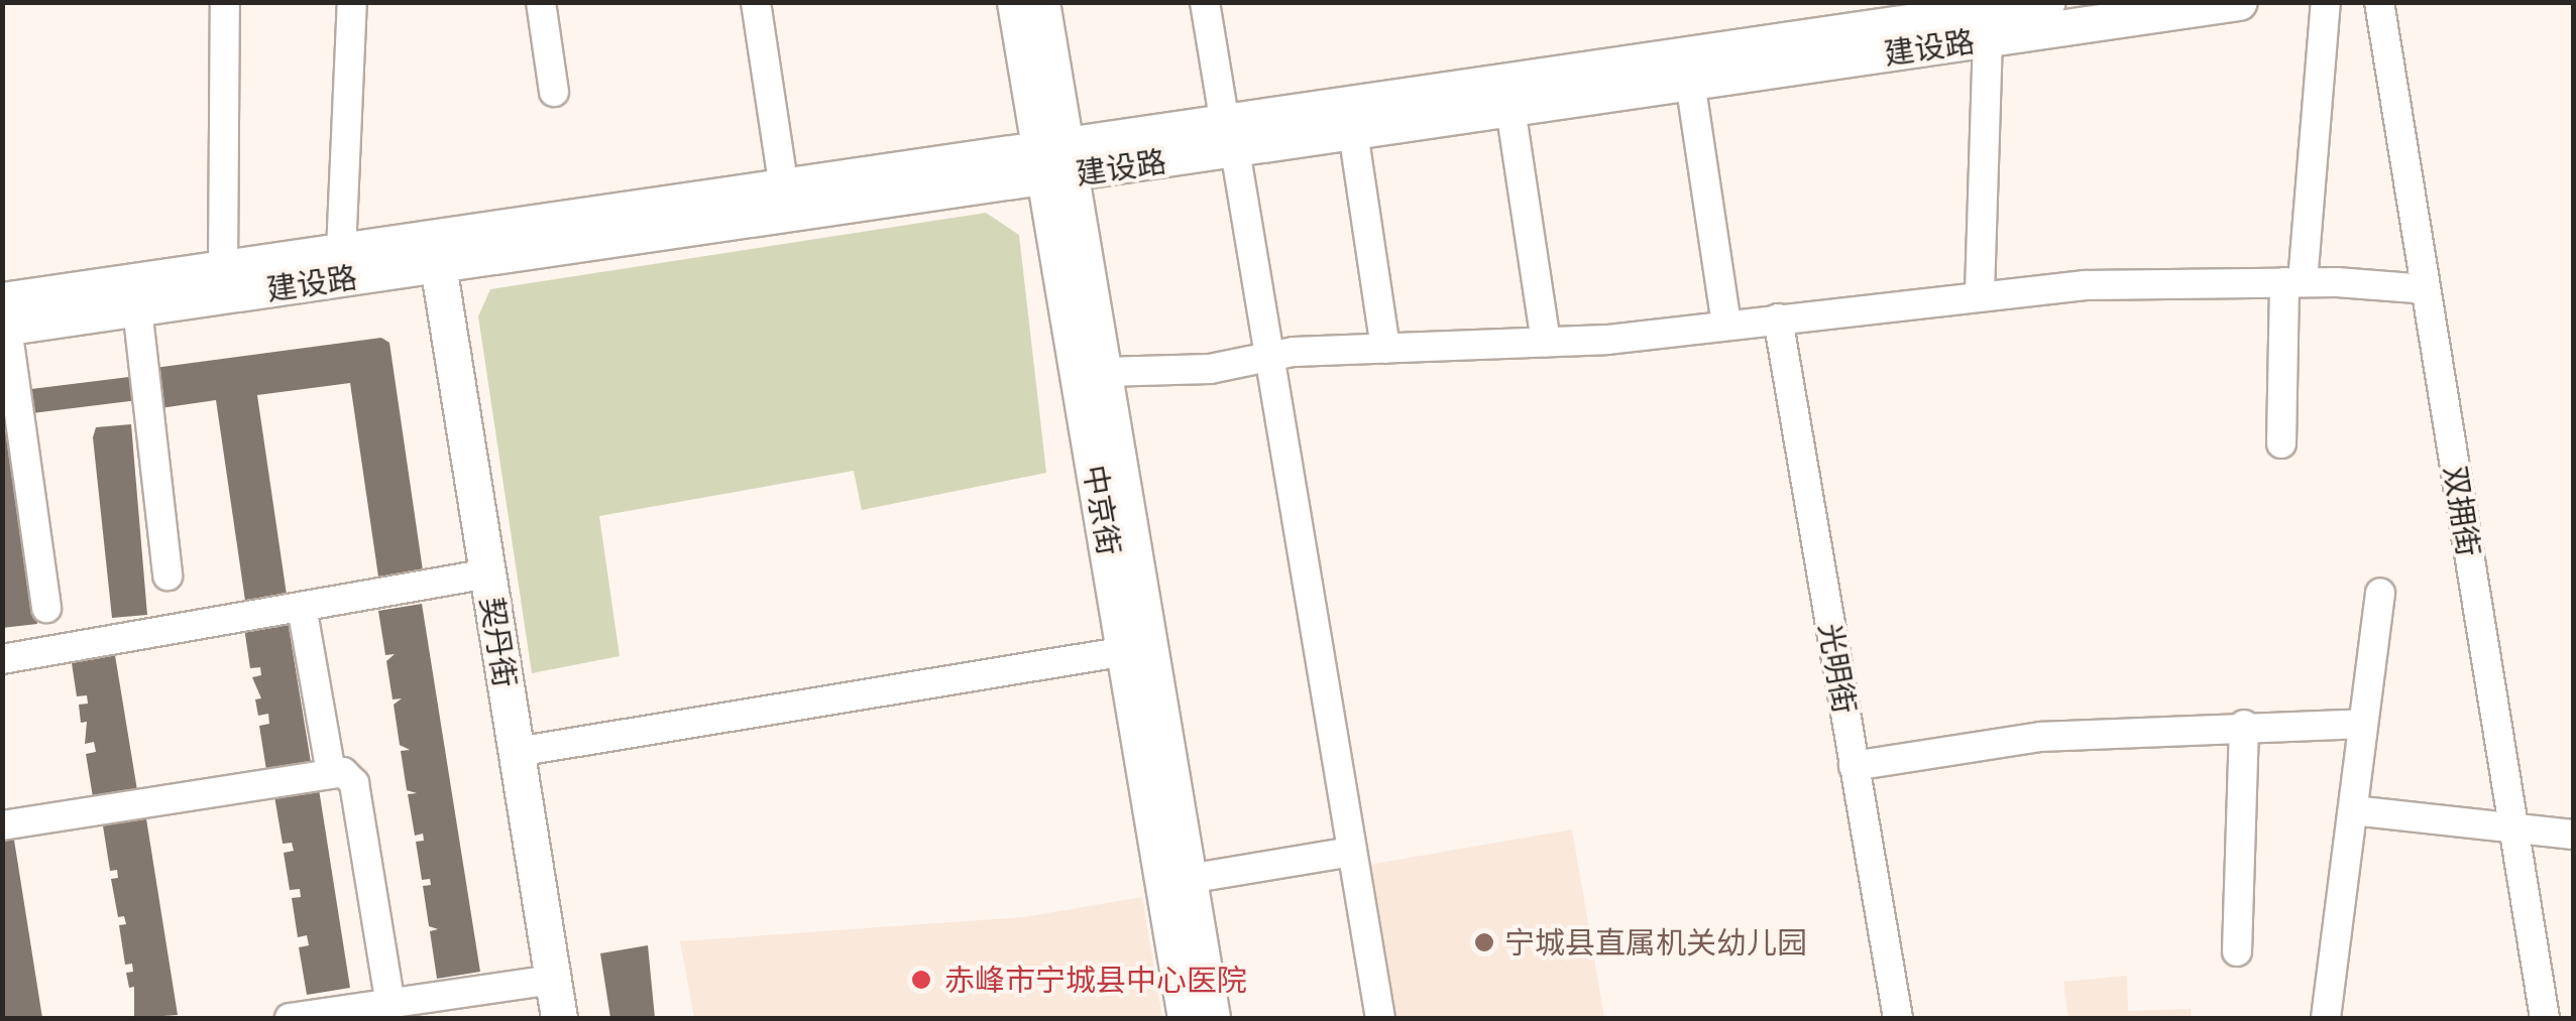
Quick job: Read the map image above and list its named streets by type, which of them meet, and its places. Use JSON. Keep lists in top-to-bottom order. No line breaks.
{"streets":{"main road":["建设路","中京街","契丹街"],"street":["双拥街","光明街"]},"crossings":[["建设路","中京街"],["建设路","契丹街"]],"places":["宁城县直属机关幼儿园","赤峰市宁城县中心医院"]}
